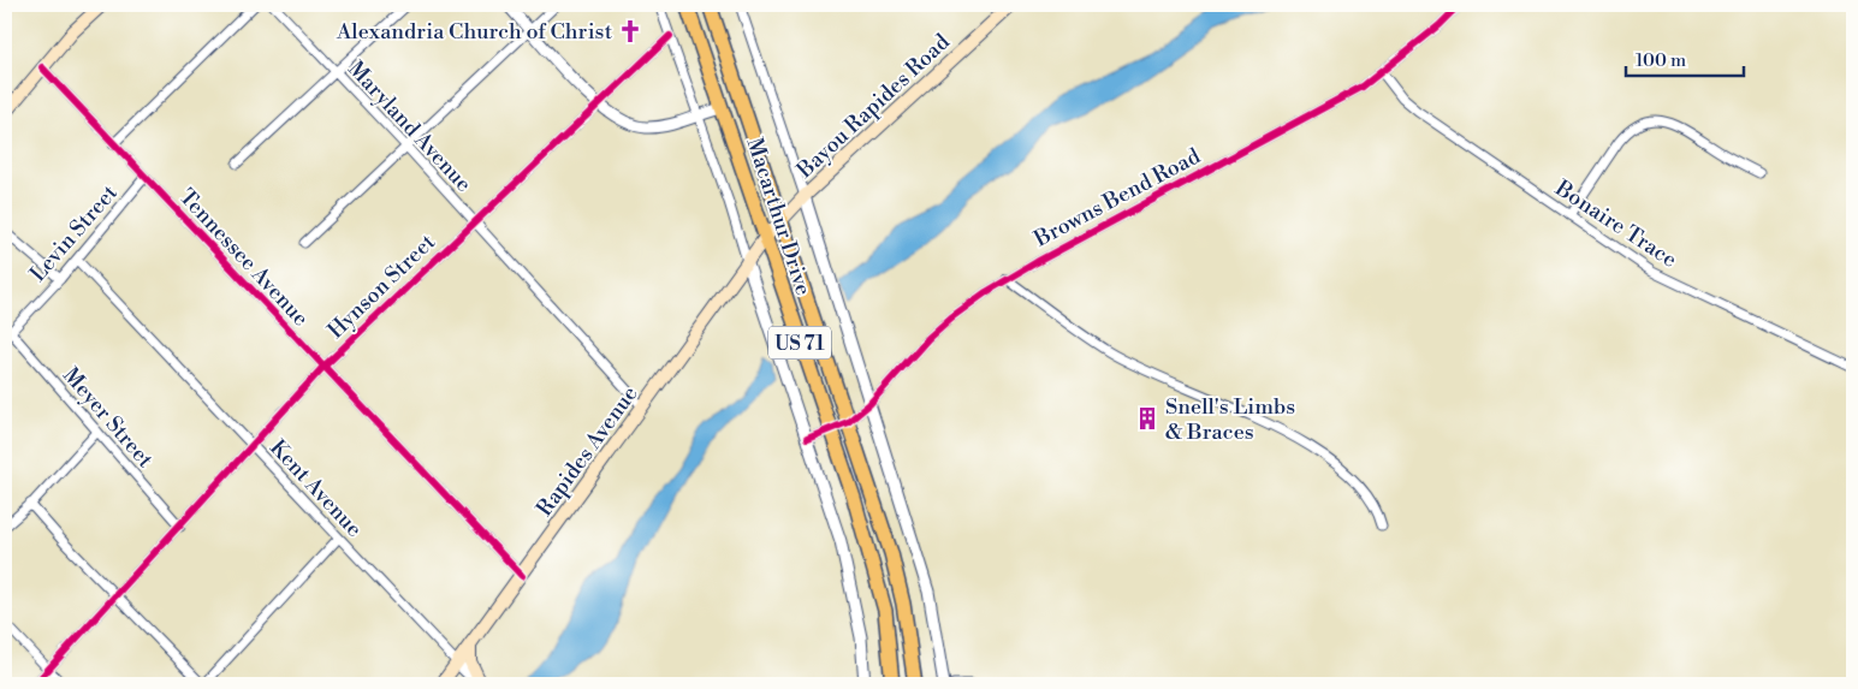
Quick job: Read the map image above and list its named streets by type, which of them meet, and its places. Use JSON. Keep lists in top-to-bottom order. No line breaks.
{"streets":{"highway":["Macarthur Drive","US 71"],"main road":["Bayou Rapides Road","Rapides Avenue"],"street":["Maryland Avenue","Browns Bend Road","Bonaire Trace","Levin Street","Tennessee Avenue","Hynson Street","Meyer Street","Kent Avenue"]},"crossings":[["Bayou Rapides Road","Macarthur Drive"],["Bayou Rapides Road","Rapides Avenue"],["Maryland Avenue","Hynson Street"],["Maryland Avenue","Rapides Avenue"],["Browns Bend Road","Macarthur Drive"],["Browns Bend Road","Bonaire Trace"],["Macarthur Drive","Hynson Street"],["Macarthur Drive","Rapides Avenue"],["Levin Street","Tennessee Avenue"],["Levin Street","Meyer Street"],["Levin Street","Kent Avenue"],["Tennessee Avenue","Hynson Street"],["Tennessee Avenue","Rapides Avenue"],["Hynson Street","Meyer Street"],["Hynson Street","Kent Avenue"],["Rapides Avenue","Kent Avenue"]],"places":{"church":["Alexandria Church of Christ"],"building":["Snell's Limbs & Braces"]},"scale_bar":"100 m"}
